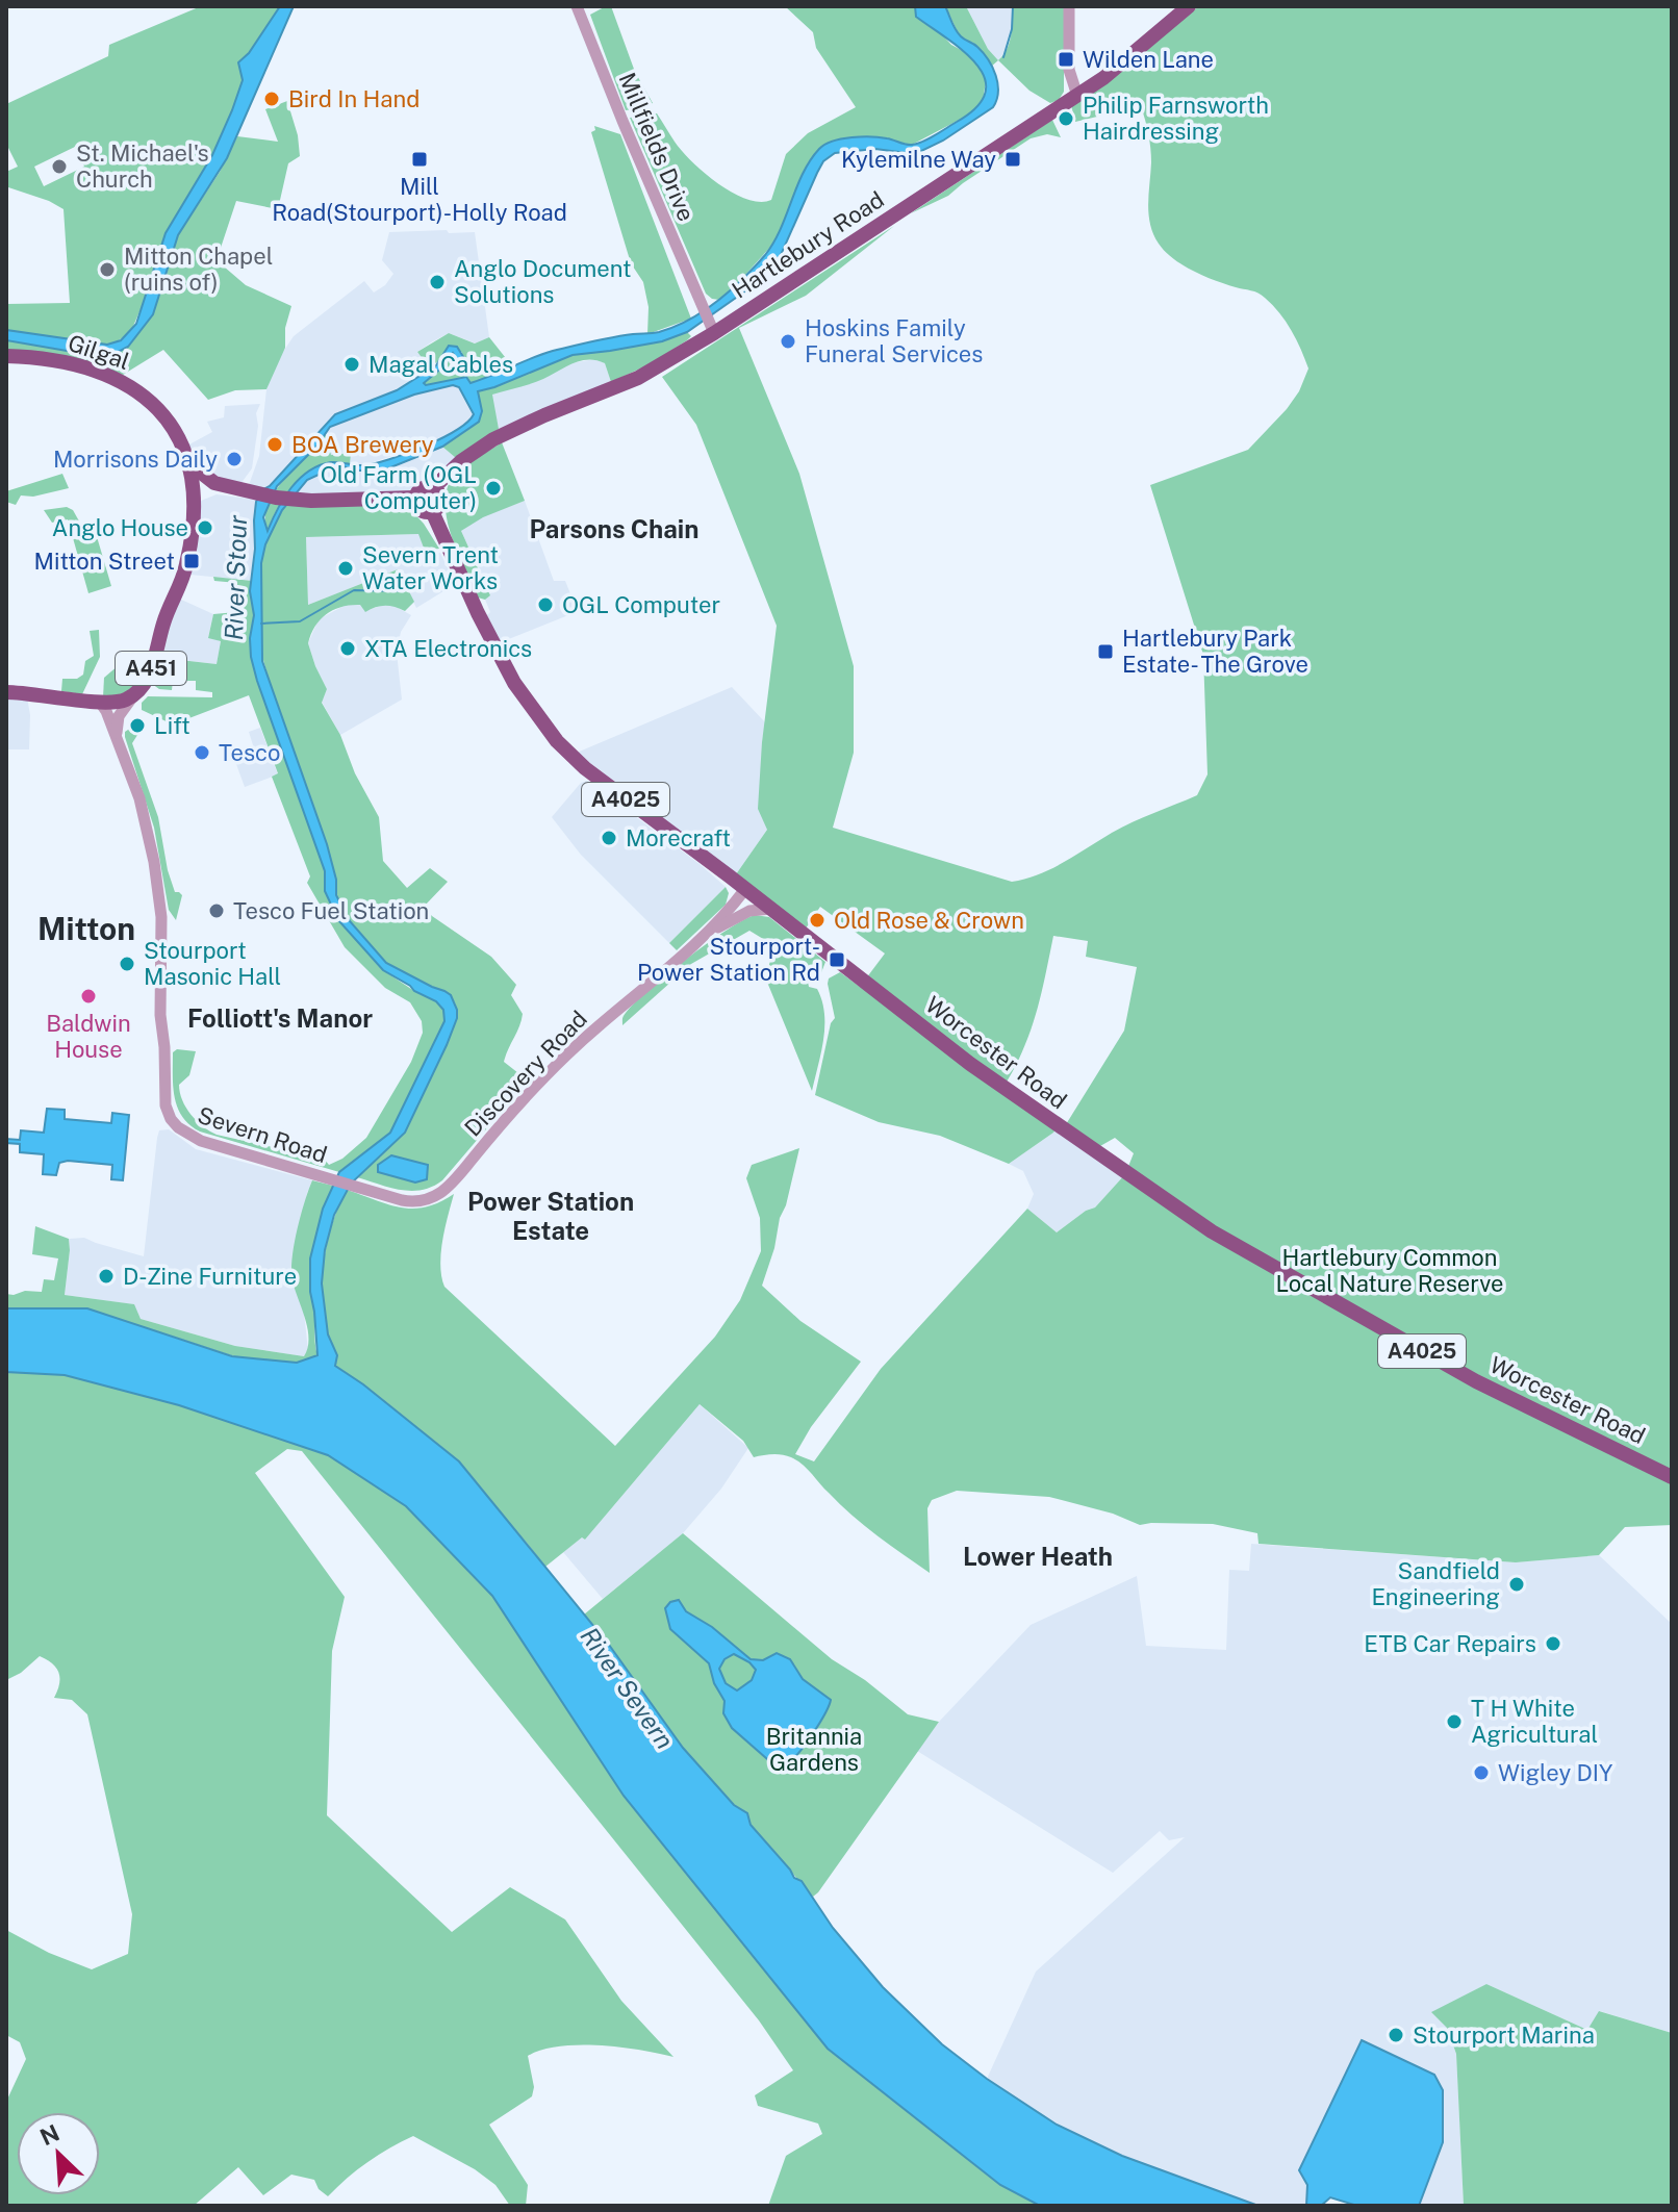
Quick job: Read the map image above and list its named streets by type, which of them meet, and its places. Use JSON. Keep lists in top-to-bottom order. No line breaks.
{"streets":{"main road":["Hartlebury Road","Gilgal","A451","A4025","Worcester Road"],"street":["Millfields Drive","Discovery Road","Severn Road"]},"crossings":[["Millfields Drive","Hartlebury Road"],["Hartlebury Road","A4025"],["Hartlebury Road","Worcester Road"],["Gilgal","A451"],["A451","Severn Road"],["A4025","Worcester Road"],["Worcester Road","Discovery Road"],["Discovery Road","Severn Road"]],"districts":["Parsons Chain","Mitton","Folliott's Manor","Power Station Estate","Lower Heath"],"water":["River Stour","River Severn"],"parks":["Hartlebury Common Local Nature Reserve","Britannia Gardens"],"places":{"transit":["Wilden Lane","Mill Road(Stourport)-Holly Road","Kylemilne Way","Mitton Street","Hartlebury Park Estate- The Grove","Stourport- Power Station Rd"],"other":["Bird In Hand","Philip Farnsworth Hairdressing","St. Michael's Church","Mitton Chapel (ruins of)","Anglo Document Solutions","Hoskins Family Funeral Services","Magal Cables","BOA Brewery","Morrisons Daily","Old Farm (OGL Computer)","Anglo House","Severn Trent Water Works","OGL Computer","XTA Electronics","Lift","Tesco","Morecraft","Tesco Fuel Station","Old Rose & Crown","Stourport Masonic Hall","Baldwin House","D-Zine Furniture","Sandfield Engineering","ETB Car Repairs","T H White Agricultural","Wigley DIY","Stourport Marina"]},"north":"top left"}
